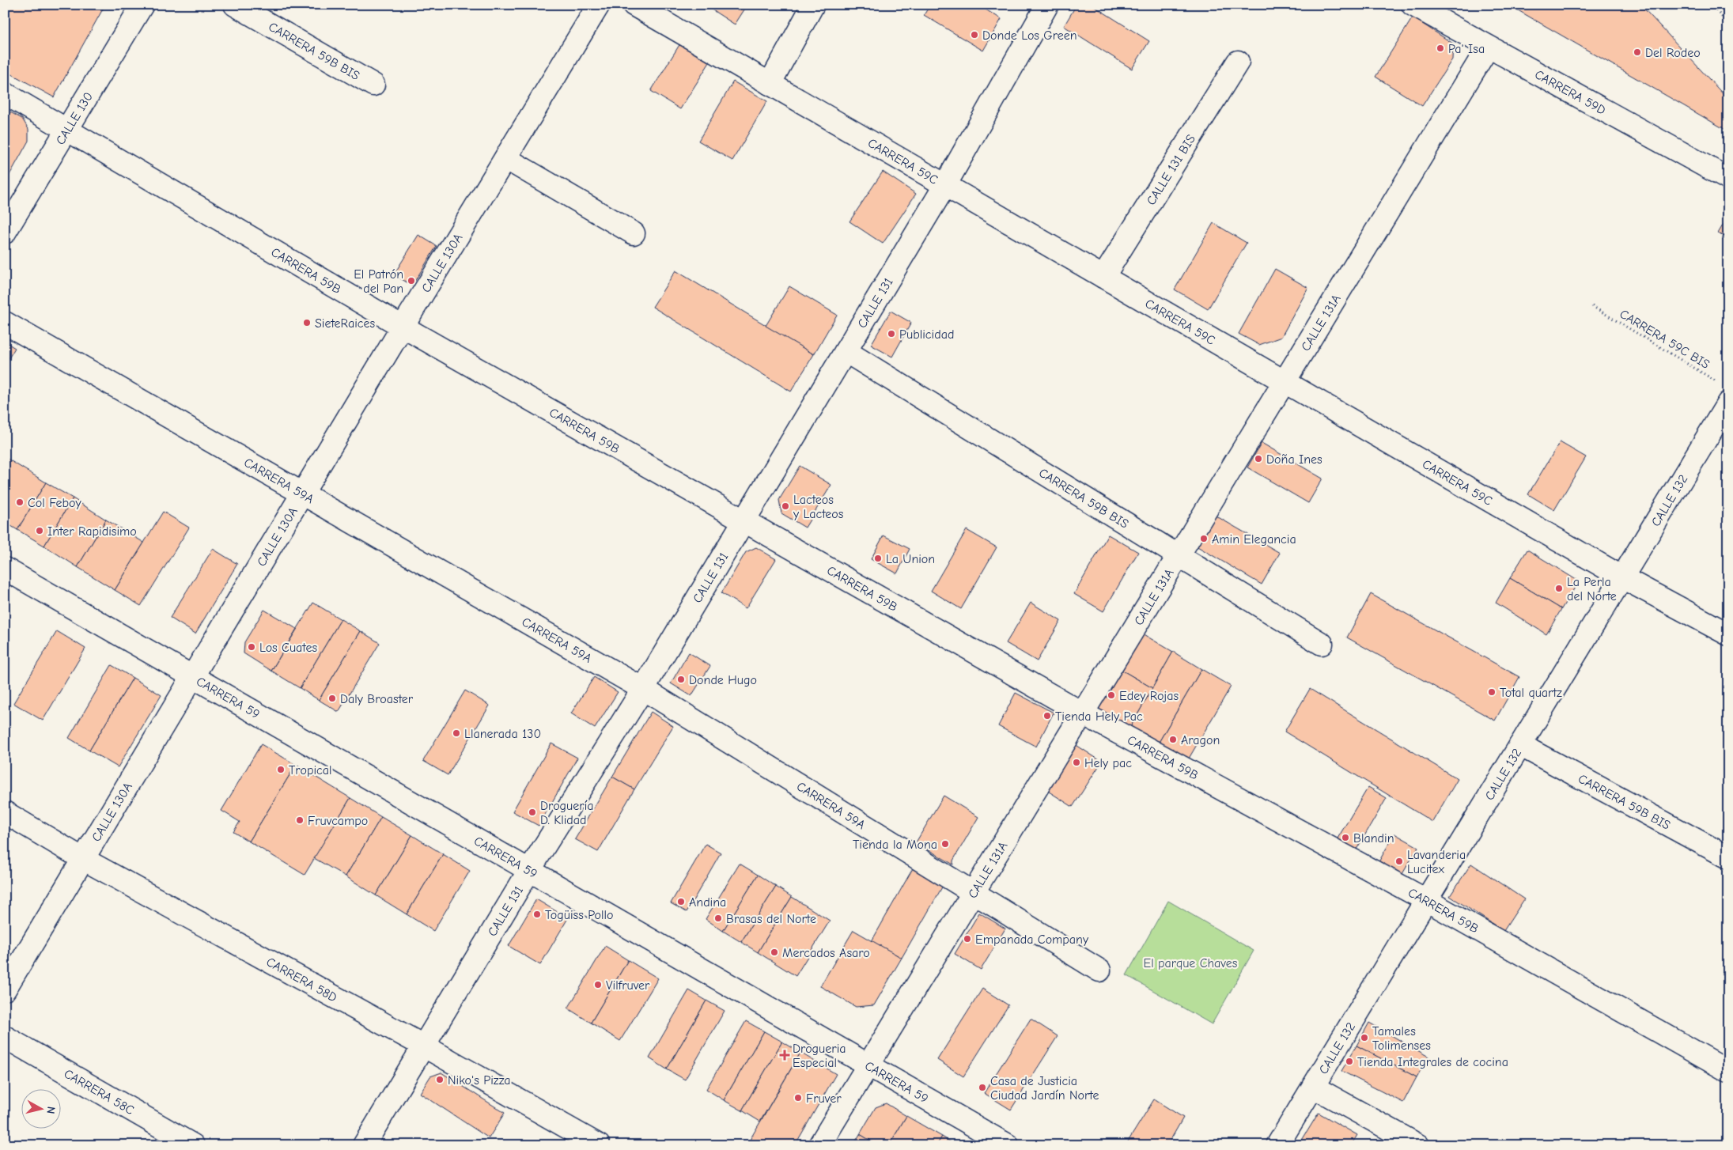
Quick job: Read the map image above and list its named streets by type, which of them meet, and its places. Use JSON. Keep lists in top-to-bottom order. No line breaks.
{"streets":{"street":["CARRERA 59B BIS","CARRERA 59D","CALLE 130","CARRERA 59C","CALLE 131 BIS","CALLE 130A","CARRERA 59B","CALLE 131","CALLE 131A","CARRERA 59A","CALLE 132","CARRERA 59","CARRERA 58D","CARRERA 58C"],"path":["CARRERA 59C BIS"]},"crossings":[["CARRERA 59B BIS","CALLE 131"],["CARRERA 59B BIS","CALLE 131A"],["CARRERA 59B BIS","CALLE 132"],["CARRERA 59D","CALLE 131A"],["CALLE 130","CARRERA 59B"],["CARRERA 59C","CALLE 131 BIS"],["CARRERA 59C","CALLE 131"],["CARRERA 59C","CALLE 131A"],["CARRERA 59C","CALLE 132"],["CALLE 130A","CARRERA 59B"],["CALLE 130A","CARRERA 59A"],["CALLE 130A","CARRERA 59"],["CALLE 130A","CARRERA 58D"],["CARRERA 59B","CALLE 131"],["CARRERA 59B","CALLE 131A"],["CARRERA 59B","CALLE 132"],["CALLE 131","CARRERA 59A"],["CALLE 131","CARRERA 59"],["CALLE 131","CARRERA 58D"],["CALLE 131A","CARRERA 59A"],["CALLE 131A","CARRERA 59"],["CARRERA 59C BIS","CALLE 132"]],"parks":["El parque Chaves"],"places":{"other":["Donde Los Green","Pa' Isa","Del Rodeo","El Patrón del Pan","SieteRaices","Publicidad","Doña Ines","Col Feboy","Lacteos y Lacteos","Inter Rapidisimo","Amin Elegancia","La Union","La Perla del Norte","Los Cuates","Donde Hugo","Total quartz","Edey Rojas","Daly Broaster","Tienda Hely Pac","Llanerada 130","Aragon","Hely pac","Tropical","Droguería D. Klidad","Fruvcampo","Blandin","Tienda la Mona","Lavanderia Lucitex","Andina","Togüiss Pollo","Brasas del Norte","Empanada Company","Mercados Asaro","Vilfruver","Tamales Tolimenses","Tienda Integrales de cocina","Niko's Pizza","Casa de Justicia Ciudad Jardín Norte","Fruver"],"health":["Drogueria Especial"]},"north":"right"}
